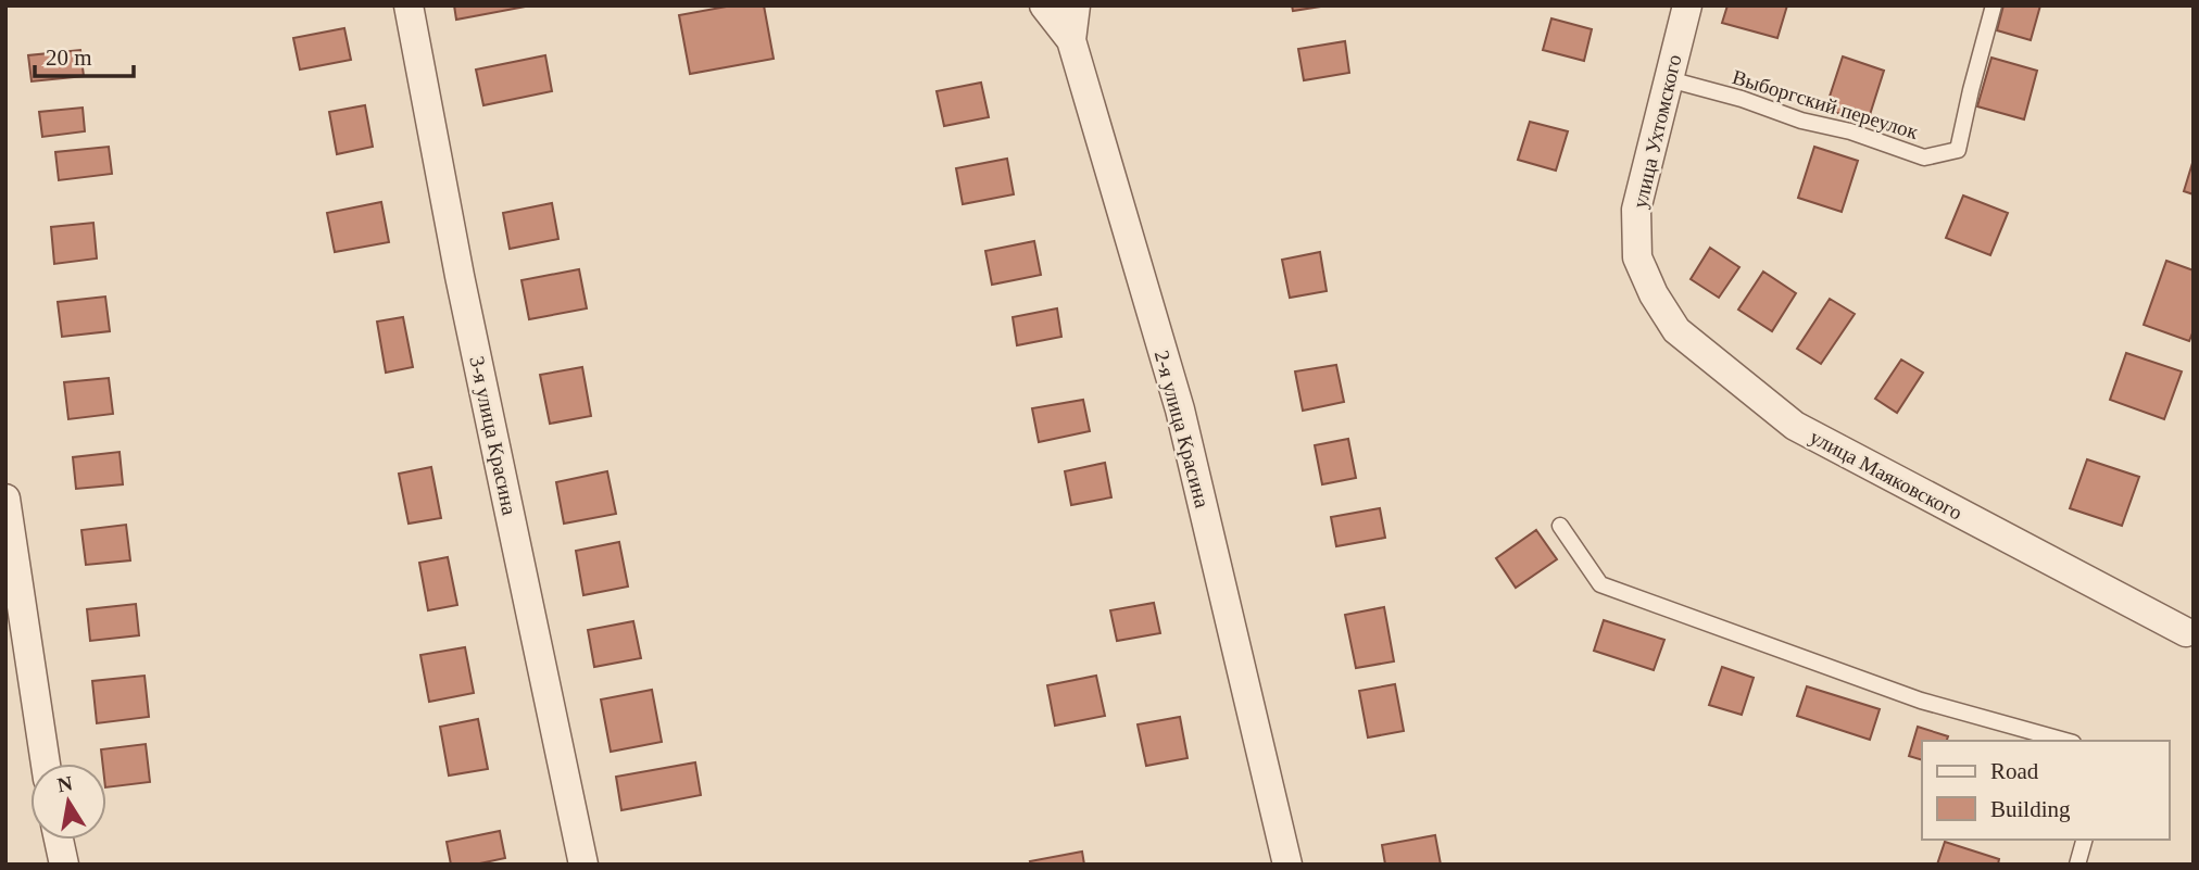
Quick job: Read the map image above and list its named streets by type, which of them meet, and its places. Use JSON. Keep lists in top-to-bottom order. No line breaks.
{"streets":{"street":["улица Ухтомского","2-я улица Красина","3-я улица Красина","улица Маяковского"],"lane":["Выборгский переулок"]},"crossings":[["Выборгский переулок","улица Ухтомского"],["улица Ухтомского","улица Маяковского"]],"legend":["Road","Building"],"scale_bar":"20 m","north":"top"}
